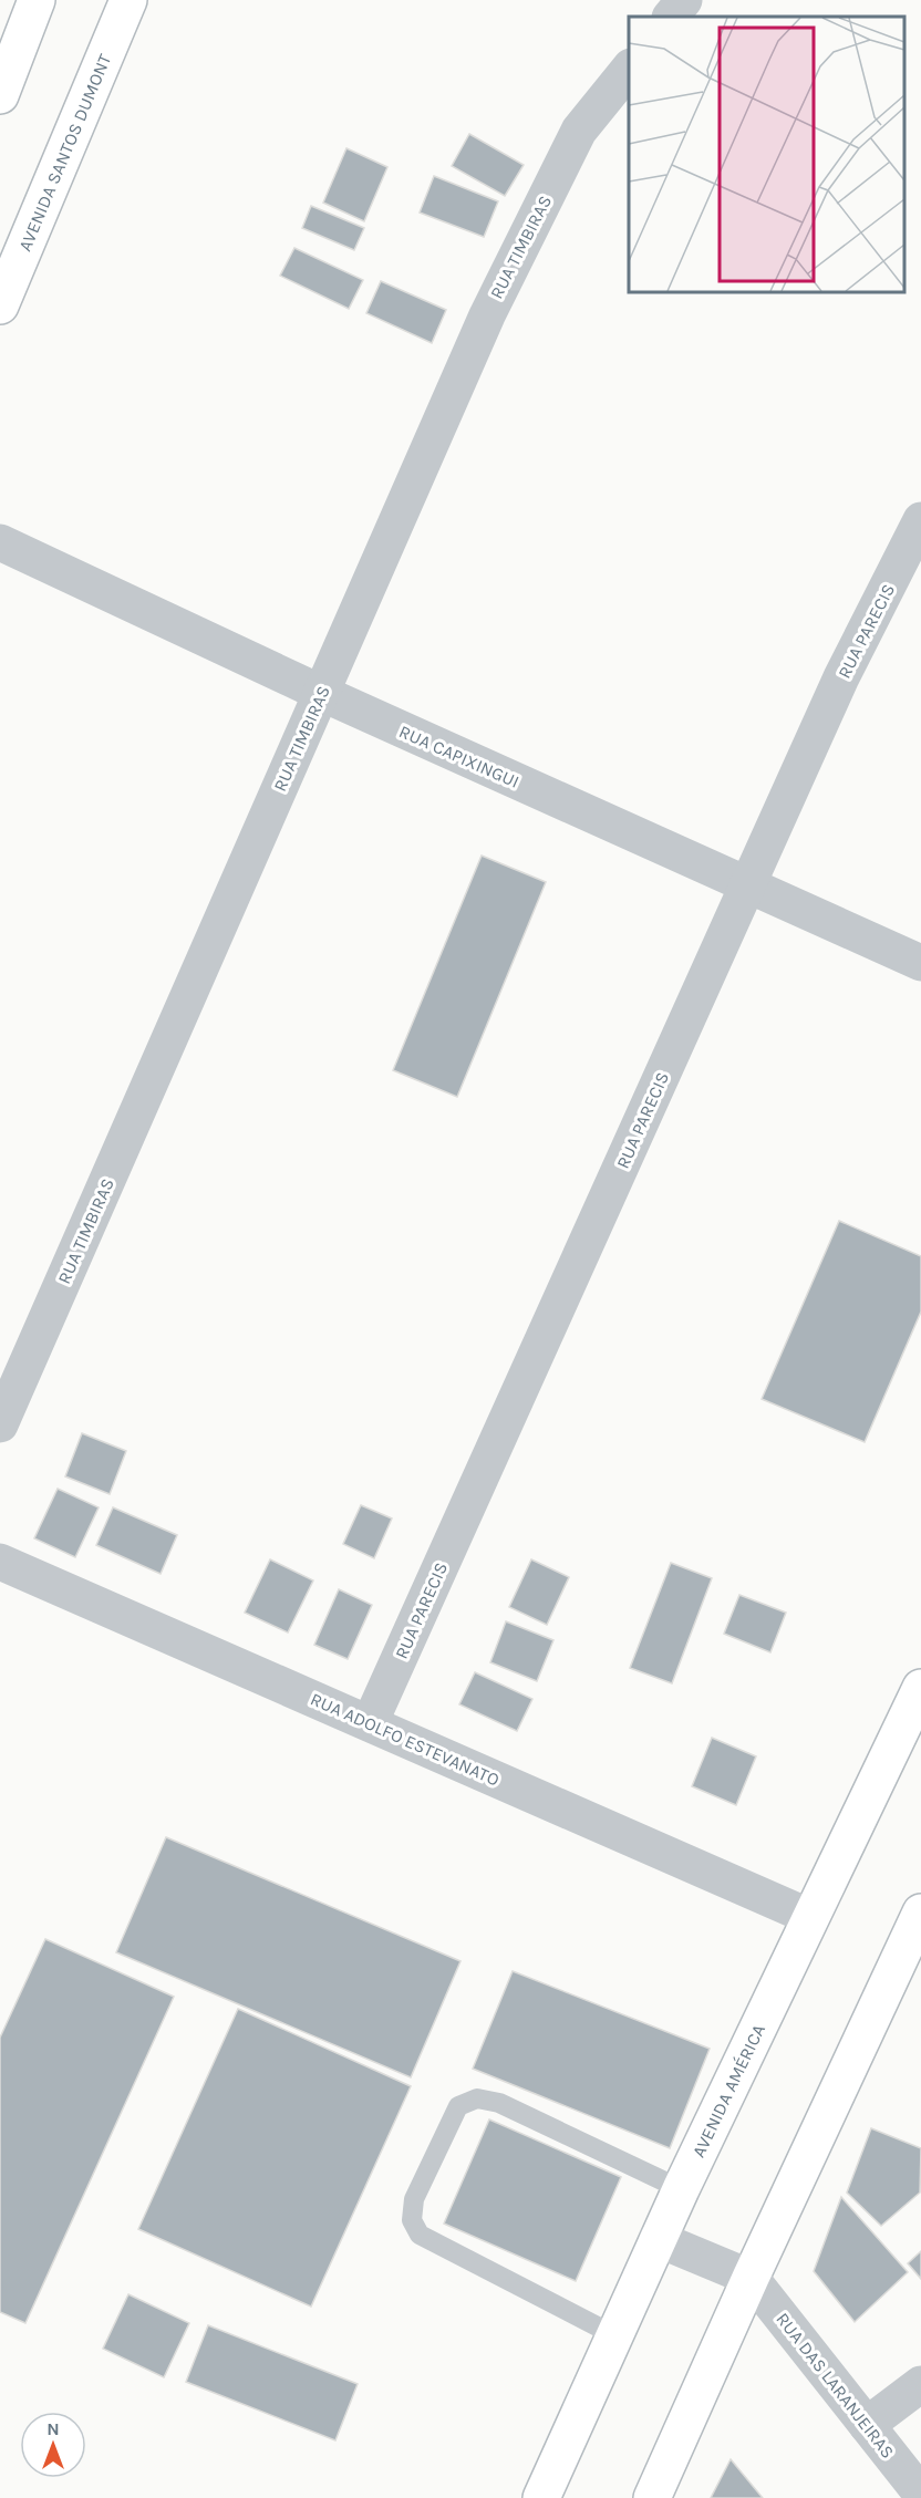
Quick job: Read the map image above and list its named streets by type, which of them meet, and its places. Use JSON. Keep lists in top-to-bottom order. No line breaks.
{"streets":{"main road":["AVENIDA SANTOS DUMONT","AVENIDA AMÉRICA"],"street":["RUA TIMBIRAS","RUA PARECIS","RUA CAPIXINGUI","RUA ADOLFO ESTEVANATO","RUA DAS LARANJEIRAS"]},"crossings":[["RUA TIMBIRAS","RUA CAPIXINGUI"],["RUA PARECIS","RUA CAPIXINGUI"],["RUA PARECIS","RUA ADOLFO ESTEVANATO"],["RUA ADOLFO ESTEVANATO","AVENIDA AMÉRICA"]],"north":"top"}
